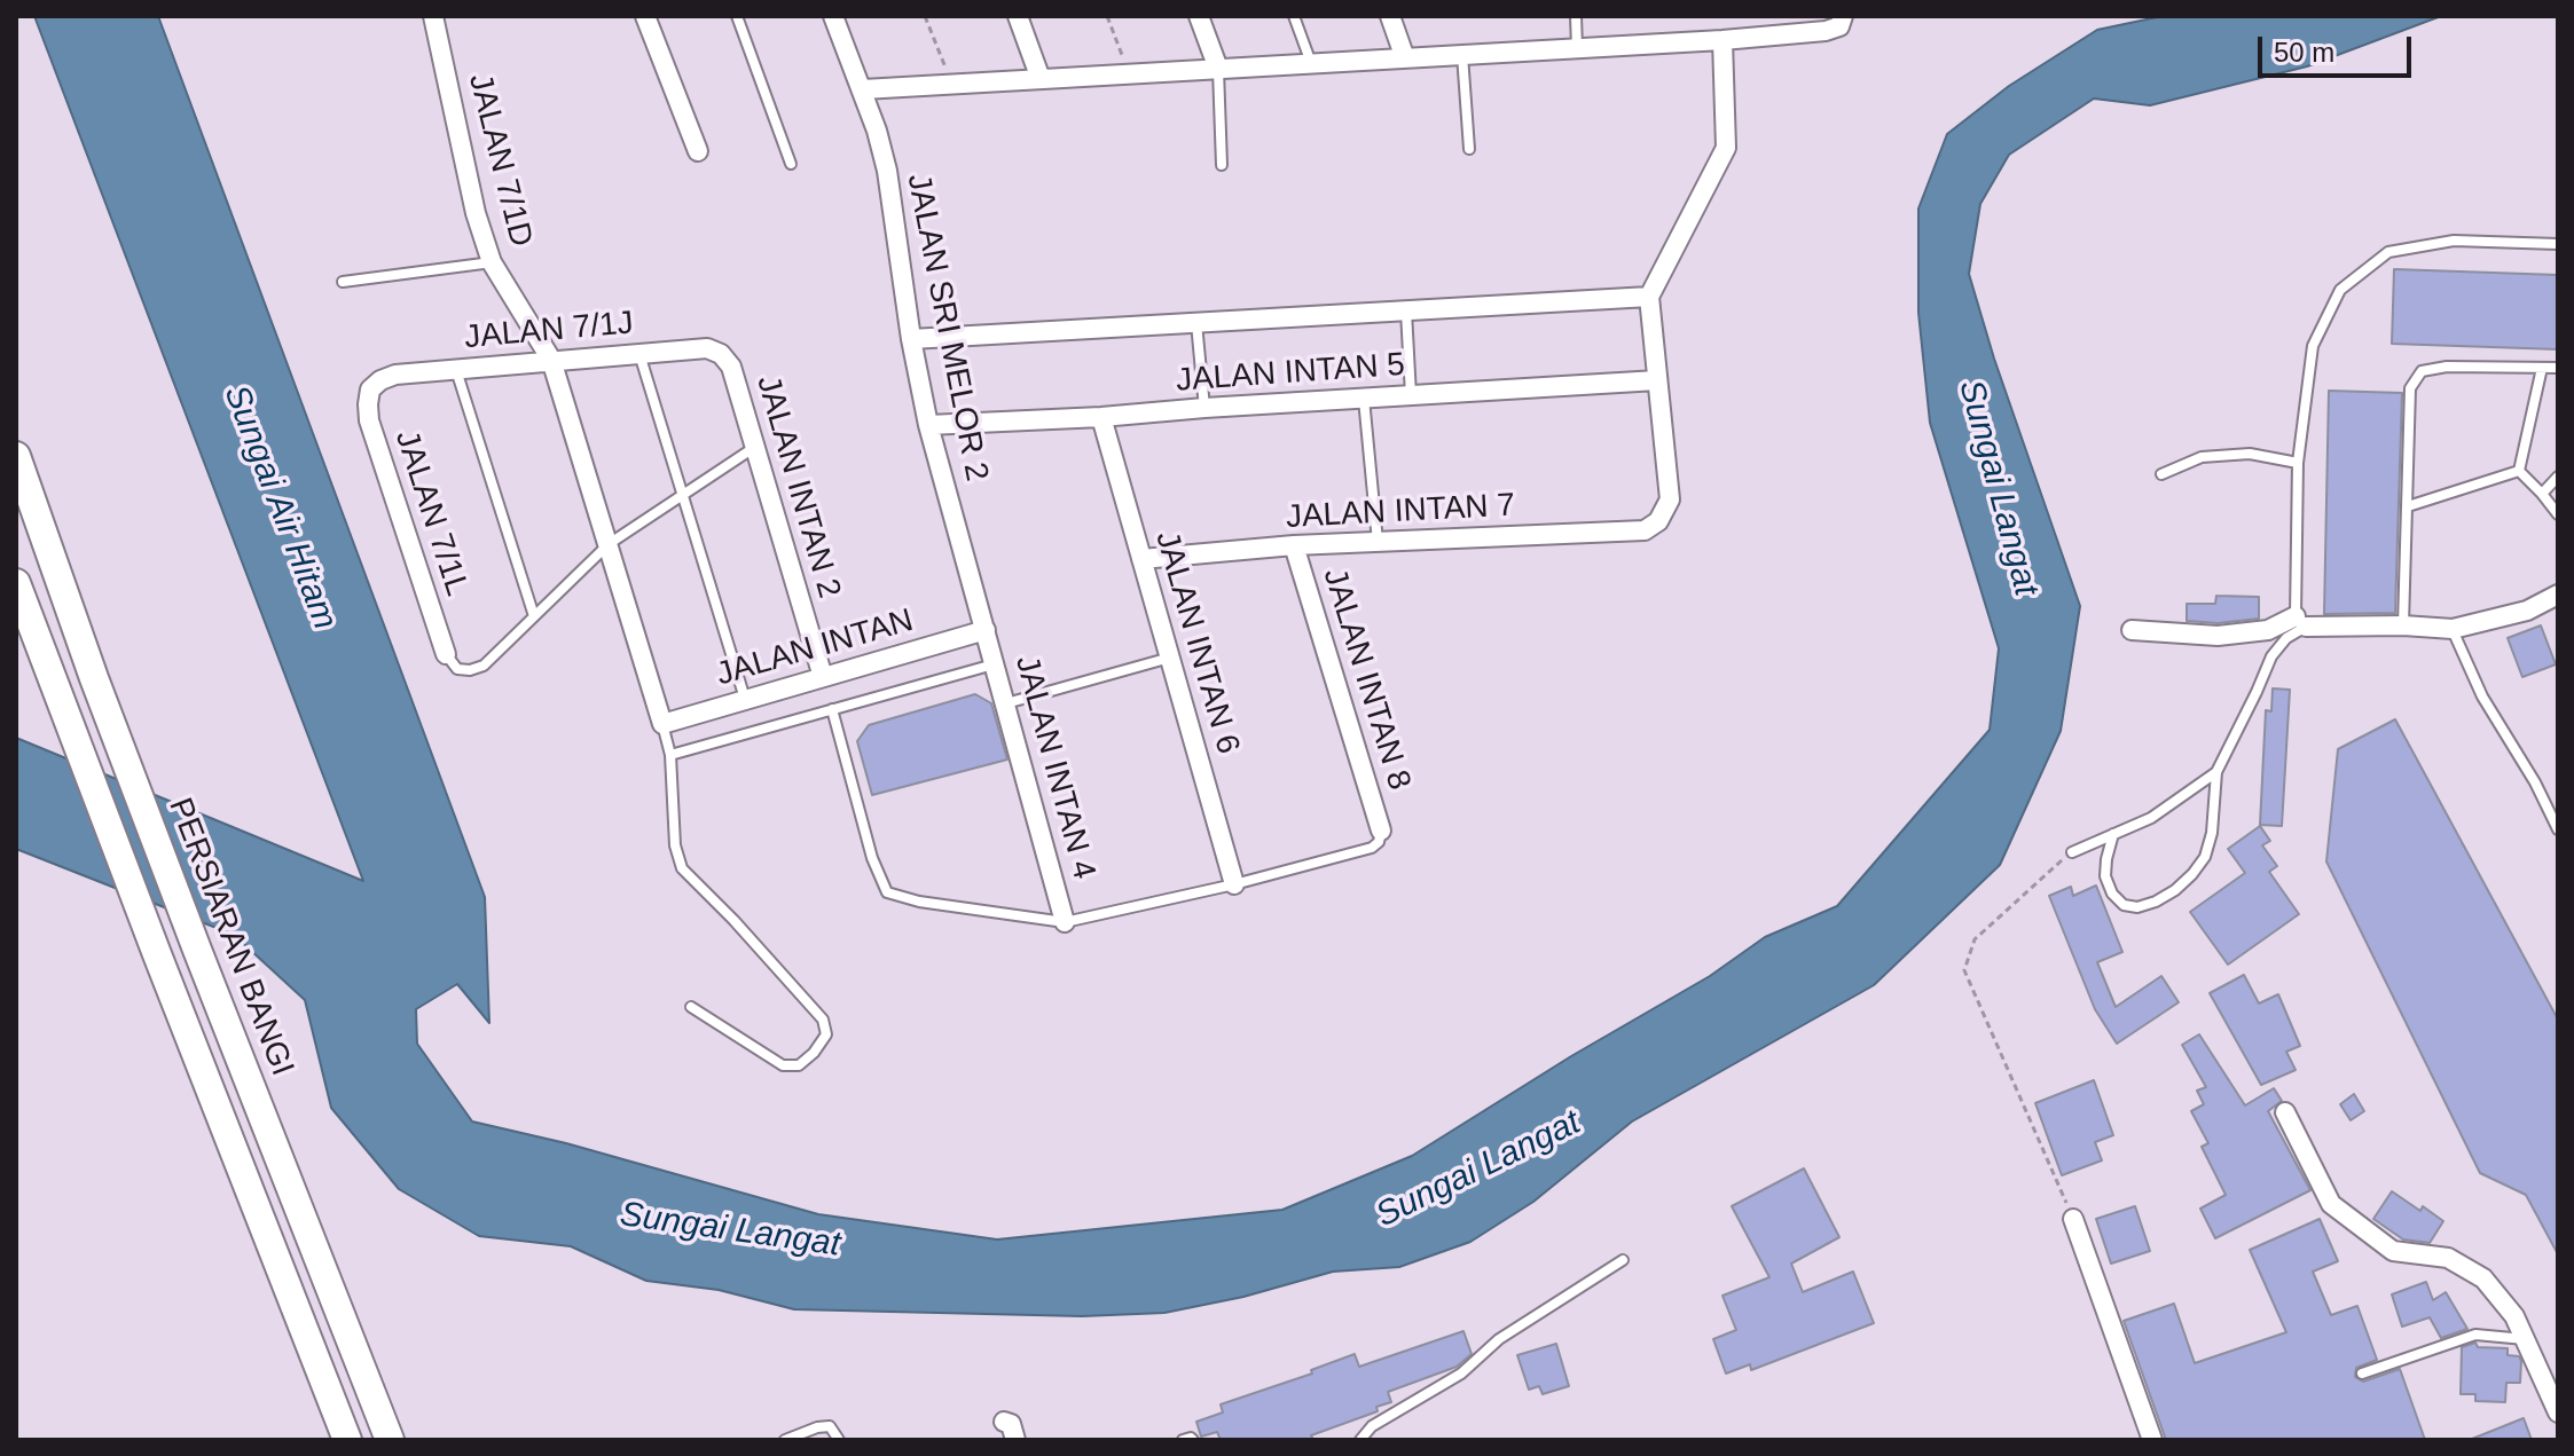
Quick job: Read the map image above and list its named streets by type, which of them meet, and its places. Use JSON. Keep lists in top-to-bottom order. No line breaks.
{"streets":{"main road":["PERSIARAN BANGI"],"street":["JALAN 7/1D","JALAN SRI MELOR 2","JALAN 7/1J","JALAN INTAN 5","JALAN INTAN 2","JALAN INTAN 7","JALAN 7/1L","JALAN INTAN 6","JALAN INTAN","JALAN INTAN 8","JALAN INTAN 4"]},"crossings":[["JALAN 7/1D","JALAN 7/1J"],["JALAN 7/1D","JALAN INTAN"],["JALAN SRI MELOR 2","JALAN INTAN 5"],["JALAN SRI MELOR 2","JALAN INTAN"],["JALAN SRI MELOR 2","JALAN INTAN 4"],["JALAN 7/1J","JALAN INTAN 2"],["JALAN 7/1J","JALAN 7/1L"],["JALAN INTAN 5","JALAN INTAN 7"],["JALAN INTAN 5","JALAN INTAN 6"],["JALAN INTAN 2","JALAN INTAN"],["JALAN INTAN 7","JALAN INTAN 6"],["JALAN INTAN 7","JALAN INTAN 8"],["JALAN INTAN","JALAN INTAN 4"]],"water":["Sungai Langat","Sungai Air Hitam"],"scale_bar":"50 m"}
